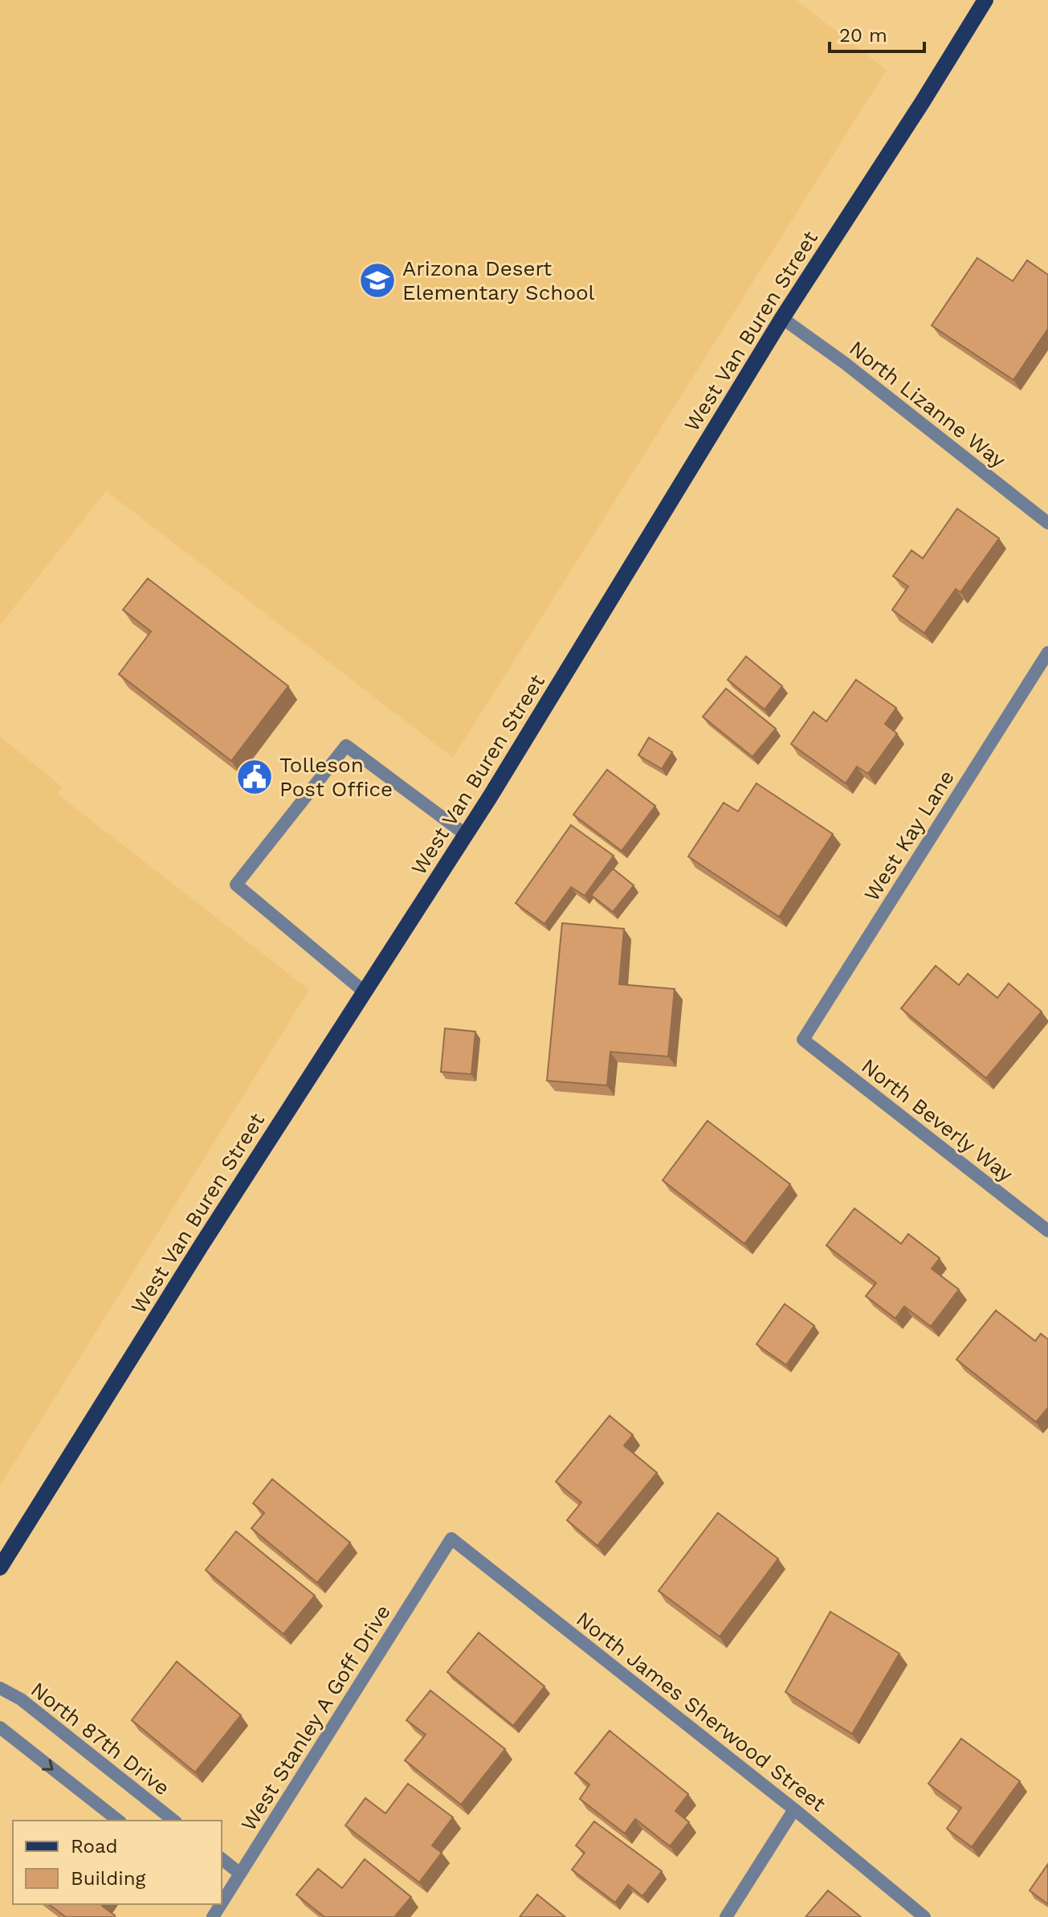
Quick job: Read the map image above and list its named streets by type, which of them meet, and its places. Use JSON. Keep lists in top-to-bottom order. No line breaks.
{"streets":{"main road":["West Van Buren Street"],"street":["North Lizanne Way","West Kay Lane","North Beverly Way","North James Sherwood Street","West Stanley A Goff Drive","North 87th Drive"]},"crossings":[["West Van Buren Street","North Lizanne Way"],["West Kay Lane","North Beverly Way"],["North James Sherwood Street","West Stanley A Goff Drive"]],"places":{"school or university":["Arizona Desert Elementary School"],"public building":["Tolleson Post Office"]},"legend":["Road","Building"],"scale_bar":"20 m"}
